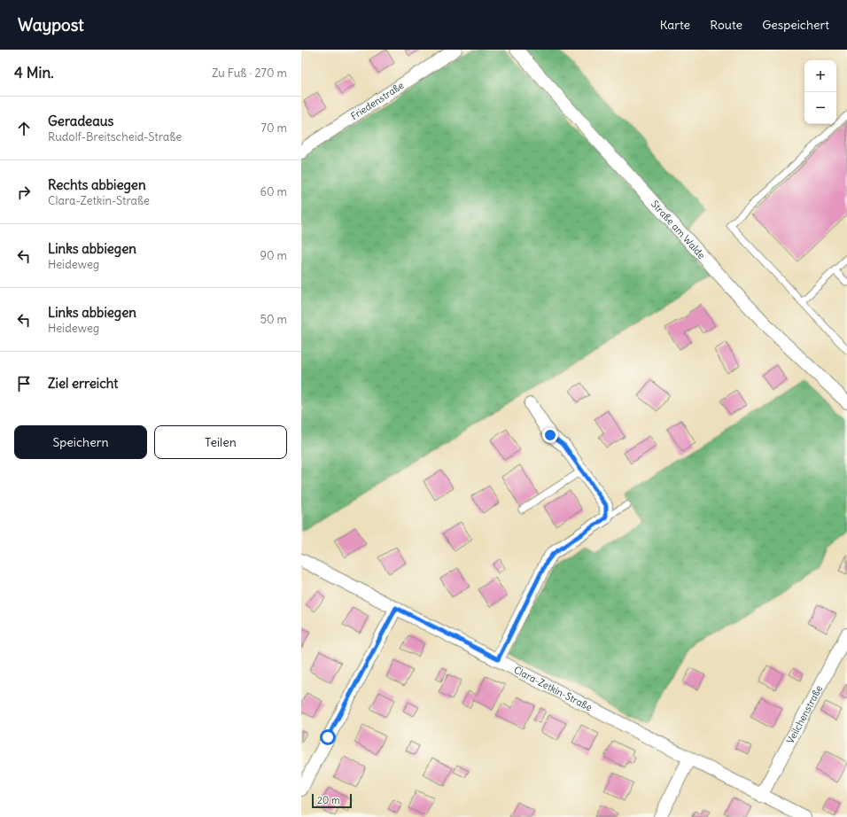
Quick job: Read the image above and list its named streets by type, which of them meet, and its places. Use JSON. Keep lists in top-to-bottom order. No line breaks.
{"streets":{"street":["Friedenstraße","Straße am Walde","Clara-Zetkin-Straße","Veilchenstraße"]},"crossings":[["Clara-Zetkin-Straße","Veilchenstraße"]],"scale_bar":"20 m","page":{"header":"Waypost","nav":["Karte","Route","Gespeichert"],"heading":["4 Min.","Zu Fuß · 270 m"],"map_buttons":["+","−"],"list":[["Geradeaus","Rudolf-Breitscheid-Straße","70 m"],["Rechts abbiegen","Clara-Zetkin-Straße","60 m"],["Links abbiegen","Heideweg","90 m"],["Links abbiegen","Heideweg","50 m"],"Ziel erreicht"],"buttons":["Speichern","Teilen"],"scale":"20 m"}}
